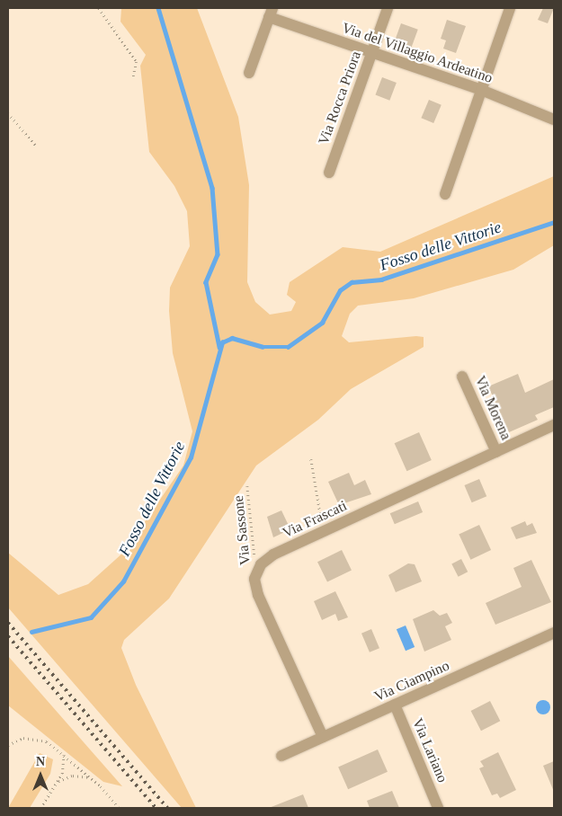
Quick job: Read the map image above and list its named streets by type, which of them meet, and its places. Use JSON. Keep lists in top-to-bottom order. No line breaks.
{"streets":{"street":["Via del Villaggio Ardeatino","Via Rocca Priora","Via Morena","Via Frascati","Via Ciampino","Via Lariano"],"path":["Via Sassone"]},"crossings":[["Via del Villaggio Ardeatino","Via Rocca Priora"],["Via Morena","Via Frascati"],["Via Frascati","Via Sassone"],["Via Ciampino","Via Lariano"]],"water":["Fosso delle Vittorie"],"north":"top"}
